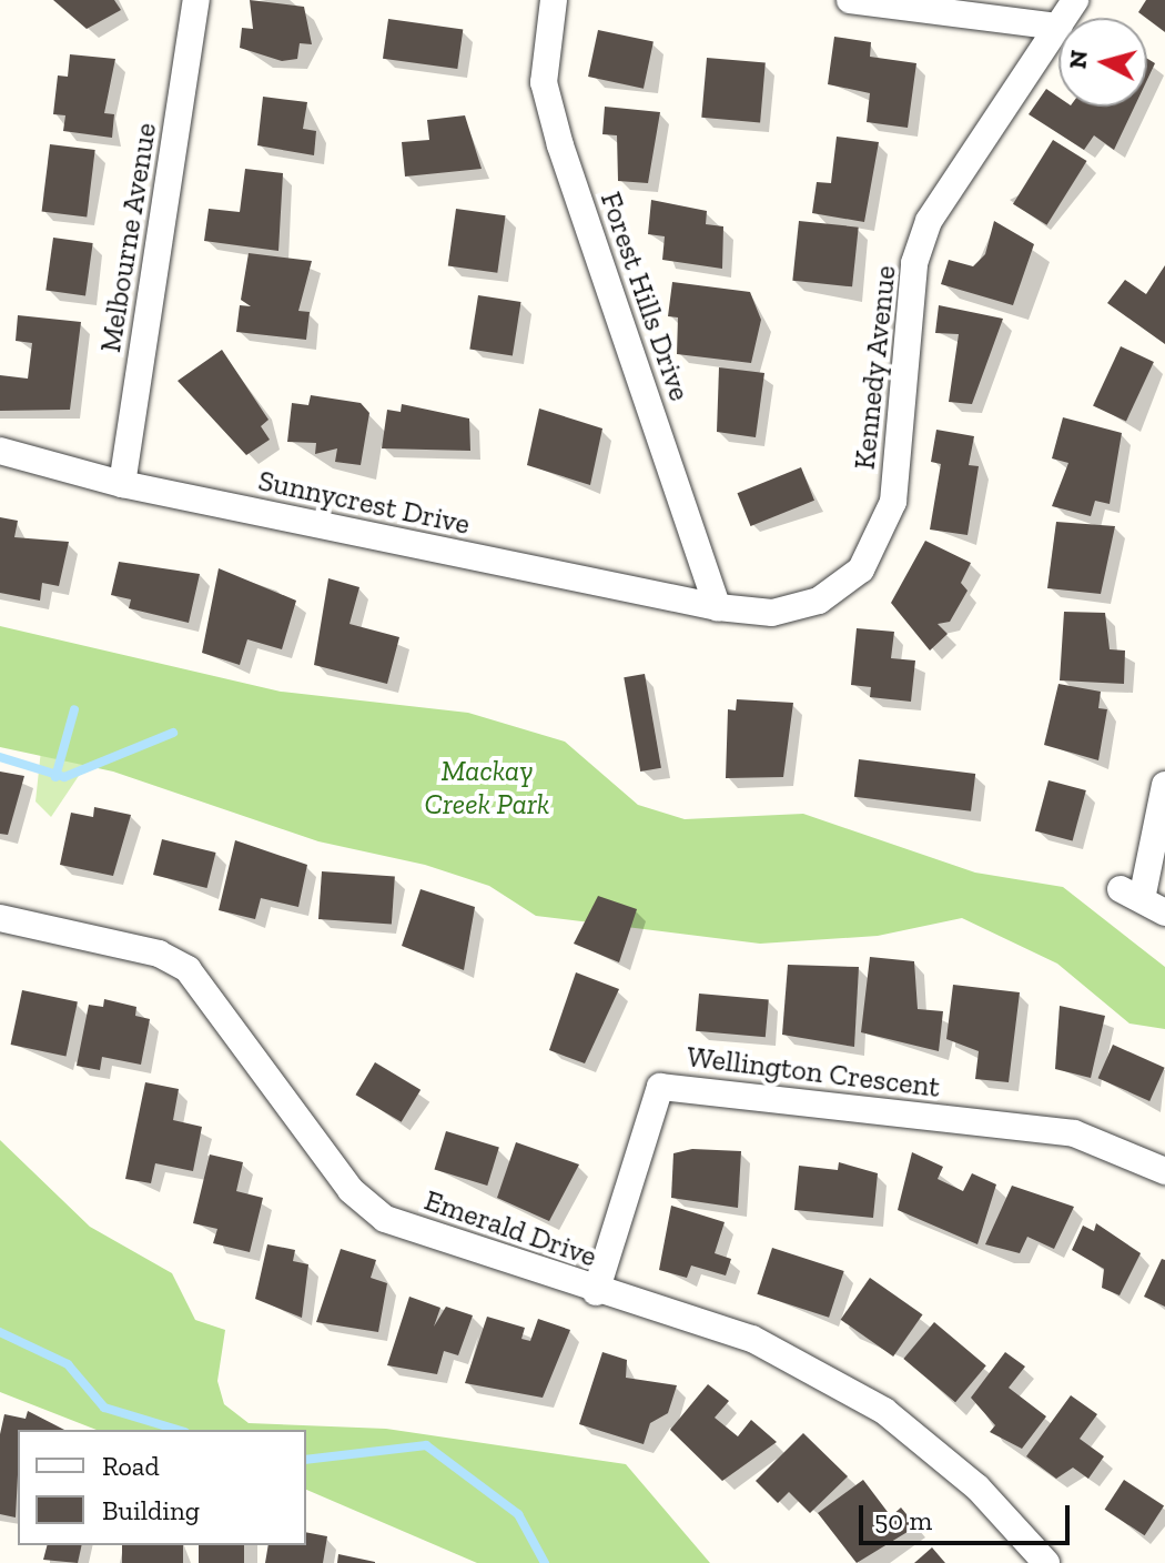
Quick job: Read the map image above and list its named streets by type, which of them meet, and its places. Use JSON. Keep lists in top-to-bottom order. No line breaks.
{"streets":{"street":["Melbourne Avenue","Forest Hills Drive","Kennedy Avenue","Sunnycrest Drive","Wellington Crescent","Emerald Drive"]},"crossings":[["Melbourne Avenue","Sunnycrest Drive"],["Forest Hills Drive","Kennedy Avenue"],["Forest Hills Drive","Sunnycrest Drive"],["Kennedy Avenue","Sunnycrest Drive"],["Wellington Crescent","Emerald Drive"]],"parks":["Mackay Creek Park"],"legend":["Road","Building"],"scale_bar":"50 m","north":"left"}
